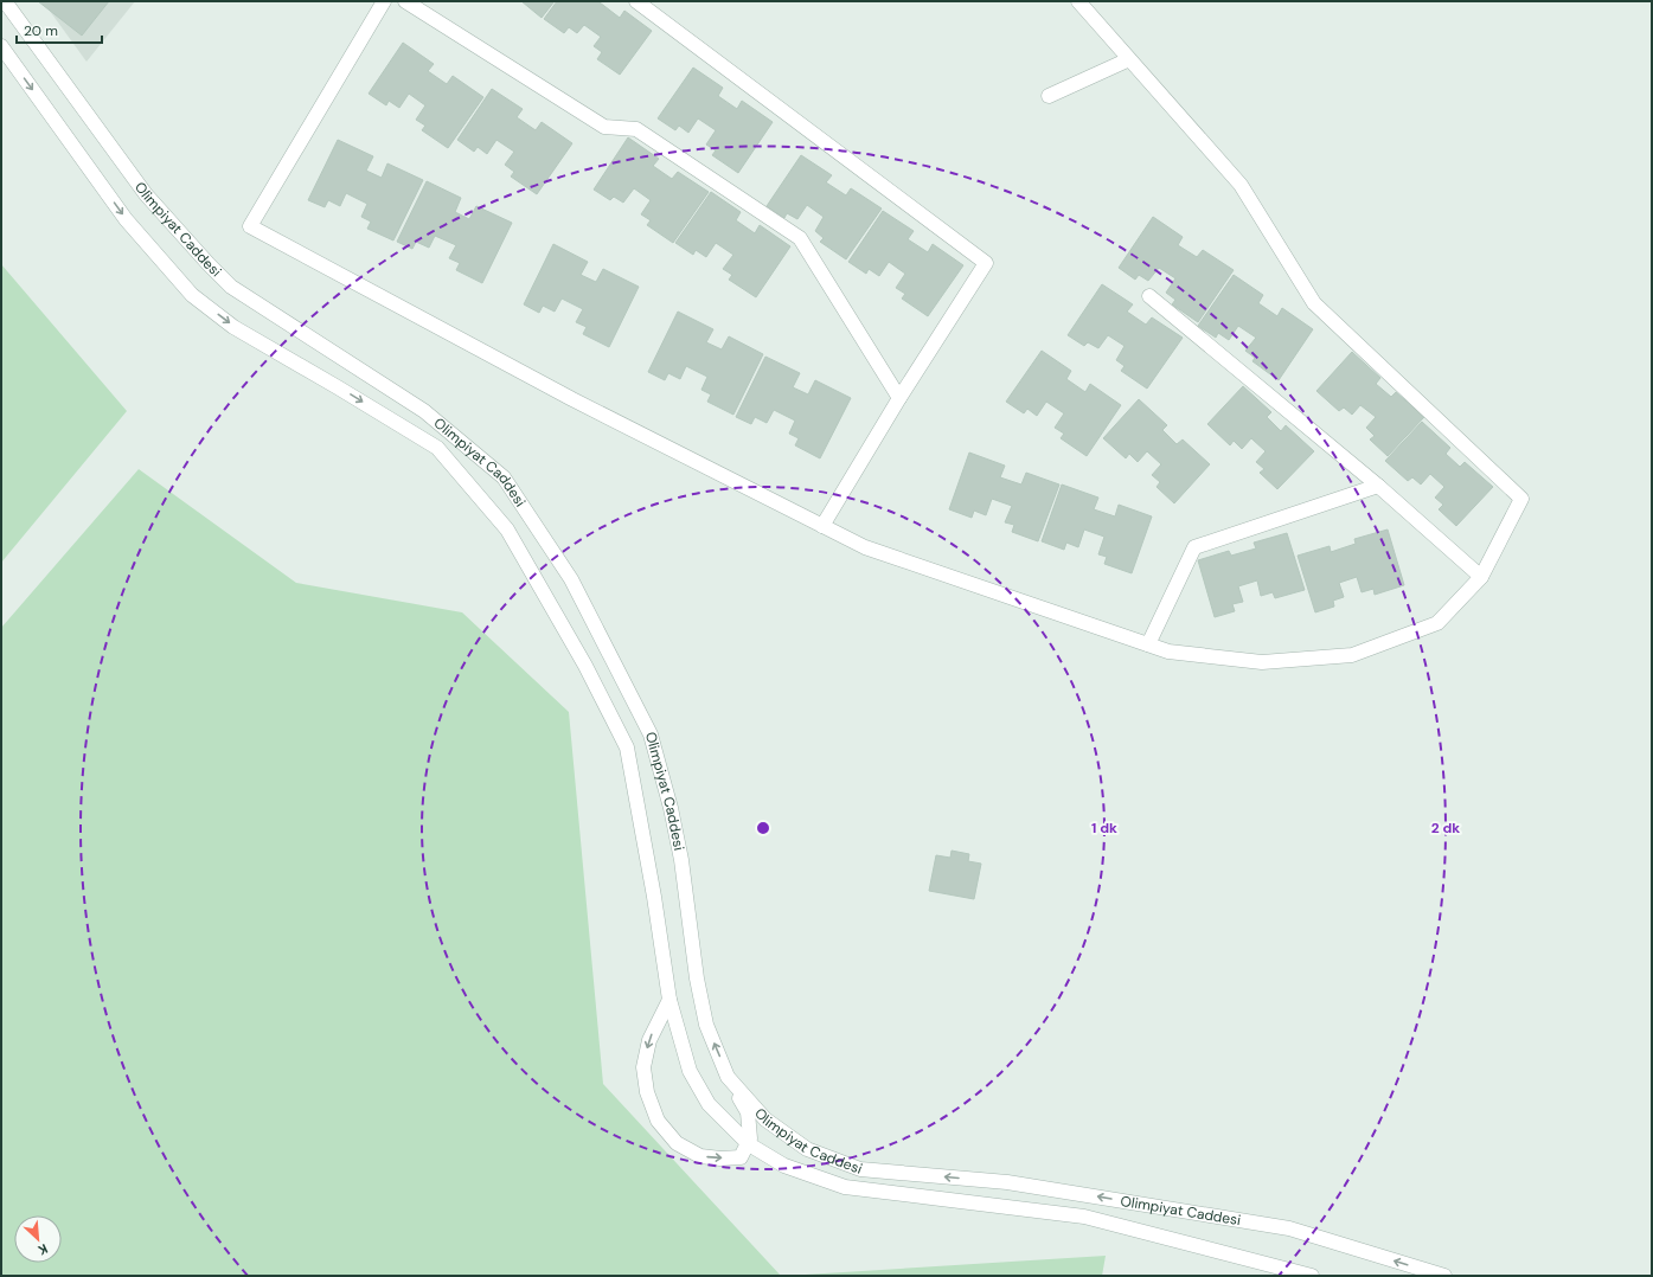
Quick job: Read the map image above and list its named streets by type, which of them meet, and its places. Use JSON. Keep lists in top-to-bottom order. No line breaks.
{"streets":{"street":["Olimpiyat Caddesi"]},"scale_bar":"20 m","north":"bottom right","rings":["1 dk","2 dk"]}
